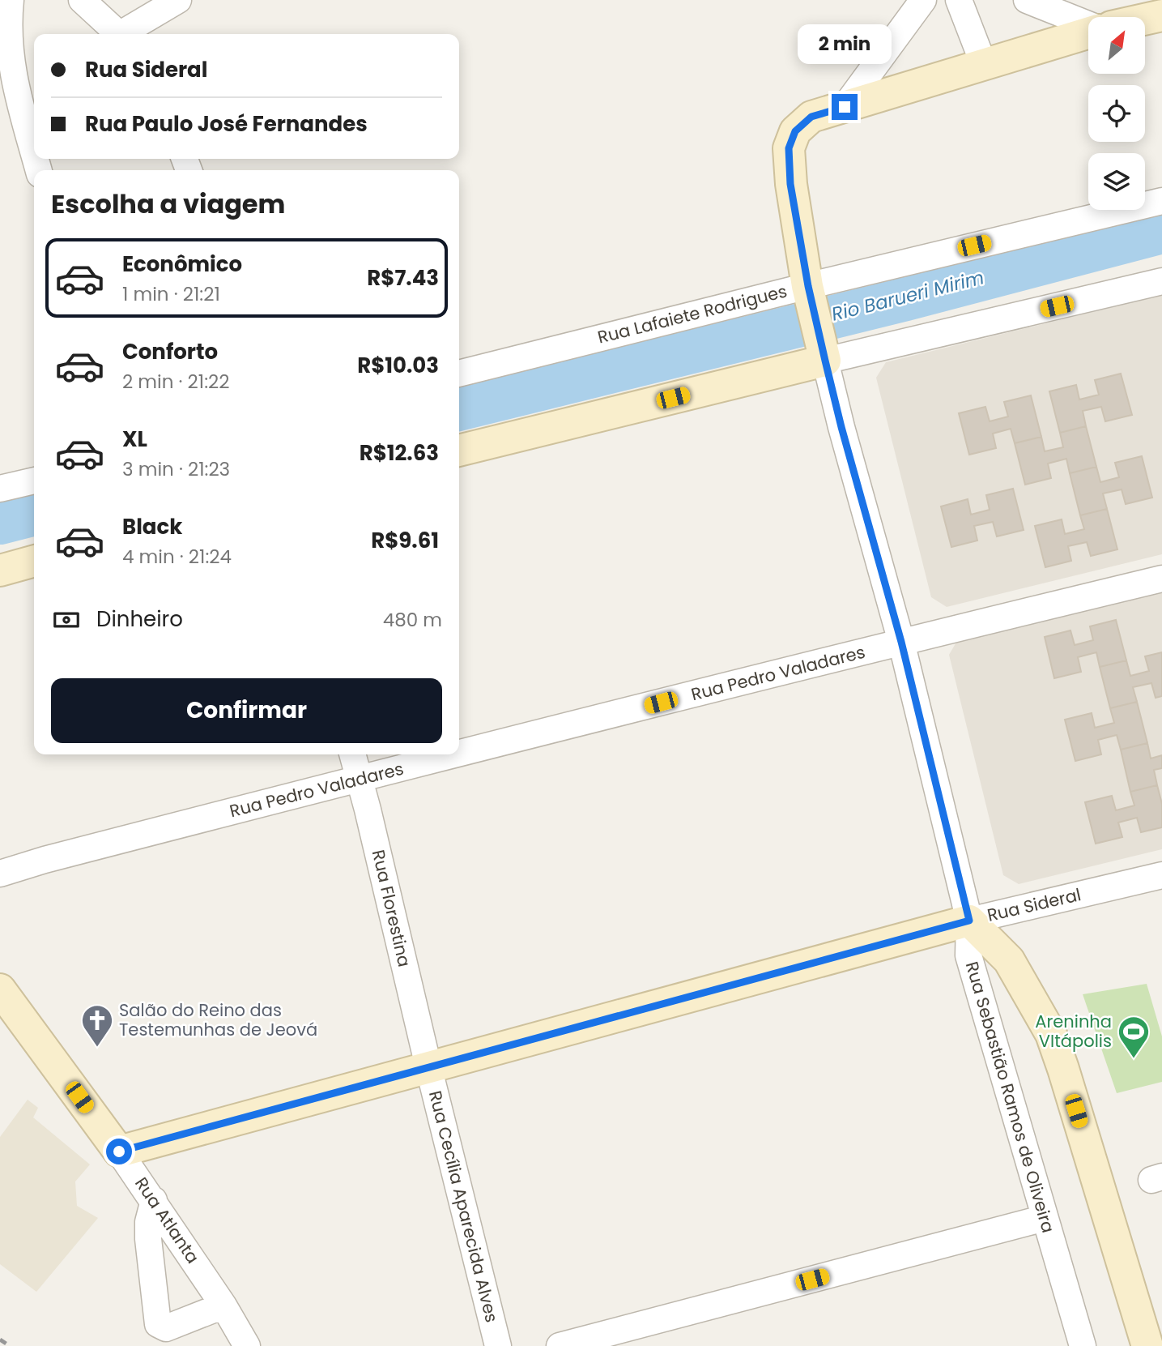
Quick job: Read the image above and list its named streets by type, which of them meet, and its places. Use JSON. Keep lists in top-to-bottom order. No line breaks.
{"streets":{"main road":["Rua Sideral","Rua Sebastião Ramos de Oliveira","Rua Atlanta"],"street":["Rua Lafaiete Rodrigues","Rua Pedro Valadares","Rua Florestina","Rua Cecília Aparecida Alves"]},"crossings":[["Rua Lafaiete Rodrigues","Rua Sebastião Ramos de Oliveira"],["Rua Pedro Valadares","Rua Florestina"],["Rua Pedro Valadares","Rua Sebastião Ramos de Oliveira"],["Rua Sideral","Rua Florestina"],["Rua Sideral","Rua Sebastião Ramos de Oliveira"],["Rua Sideral","Rua Cecília Aparecida Alves"],["Rua Sideral","Rua Atlanta"],["Rua Florestina","Rua Cecília Aparecida Alves"]],"water":["Rio Barueri Mirim"],"places":{"church":["Salão do Reino das Testemunhas de Jeová"],"sports":["Areninha VItápolis"]},"north":"top right","page":{"bubble":"2 min","banner":["Rua Sideral","Rua Paulo José Fernandes"],"heading":"Escolha a viagem","list":[{"name":"Econômico","note":"1 min · 21:21","value":"R$7.43"},{"name":"Conforto","note":"2 min · 21:22","value":"R$10.03"},{"name":"XL","note":"3 min · 21:23","value":"R$12.63"},{"name":"Black","note":"4 min · 21:24","value":"R$9.61"}],"pay":["Dinheiro","480 m"],"buttons":"Confirmar"}}
